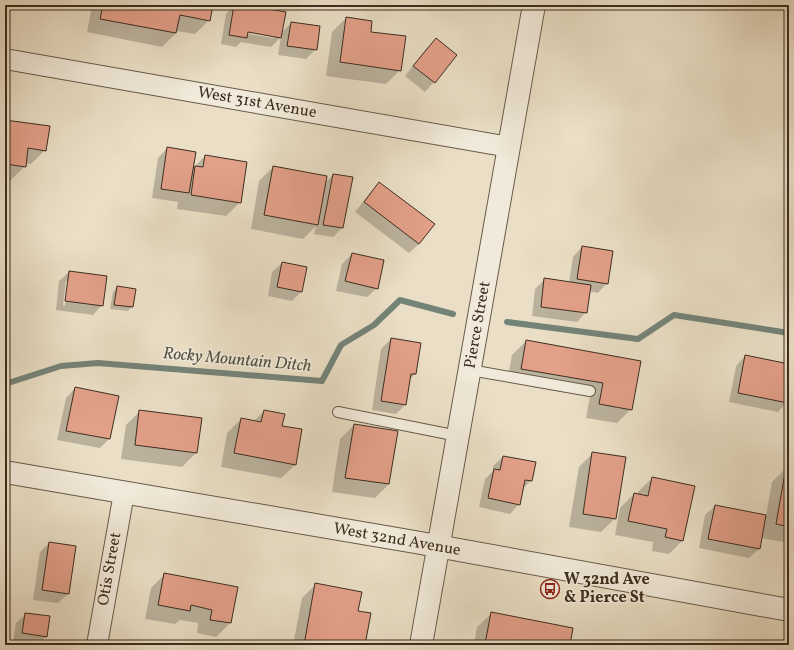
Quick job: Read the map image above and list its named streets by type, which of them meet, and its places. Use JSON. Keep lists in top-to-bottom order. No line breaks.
{"streets":{"street":["West 31st Avenue","Pierce Street","West 32nd Avenue","Otis Street"]},"crossings":[["West 31st Avenue","Pierce Street"],["Pierce Street","West 32nd Avenue"],["West 32nd Avenue","Otis Street"]],"water":["Rocky Mountain Ditch"],"places":{"bus stop":["W 32nd Ave & Pierce St"]}}
